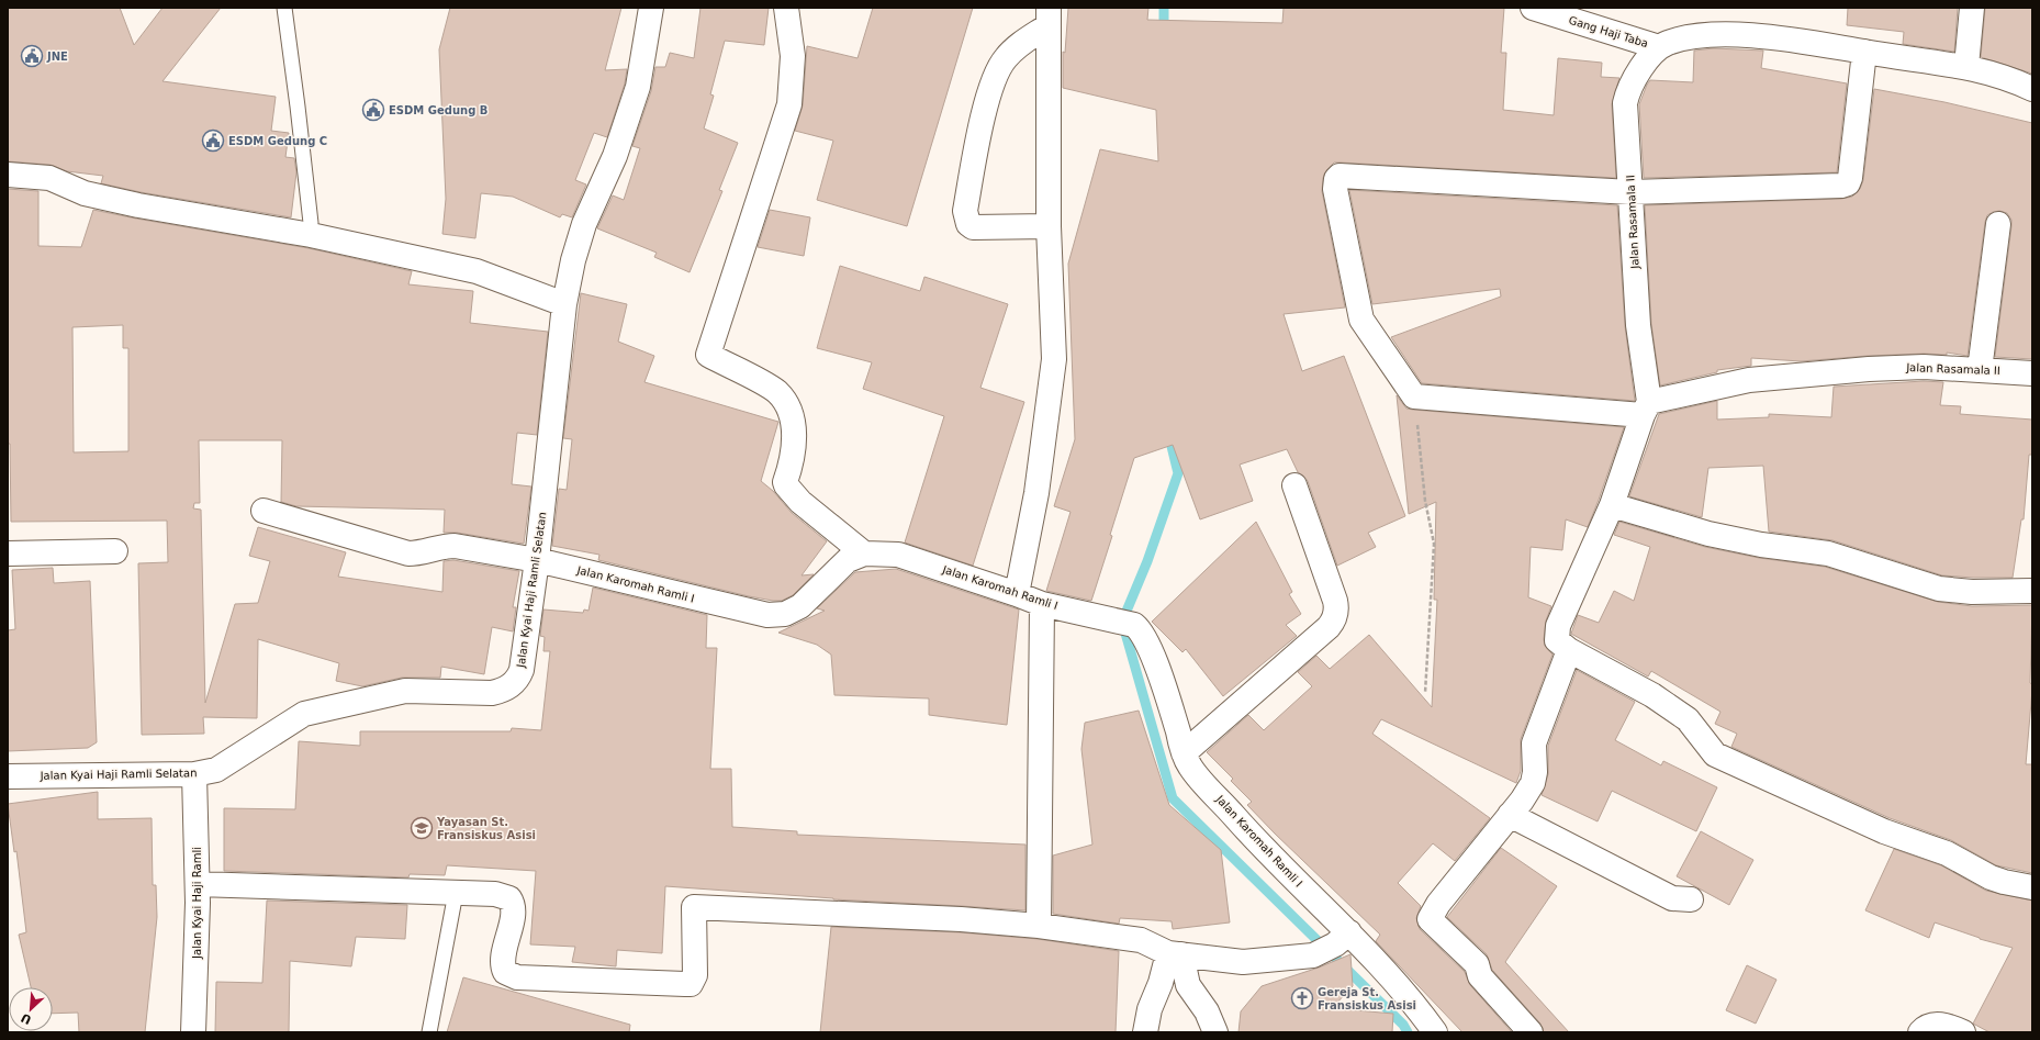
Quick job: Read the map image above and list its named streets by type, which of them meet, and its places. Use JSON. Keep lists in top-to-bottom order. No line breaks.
{"streets":{"street":["Gang Haji Taba","Jalan Rasamala II","Jalan Karomah Ramli I","Jalan Kyai Haji Ramli Selatan","Jalan Kyai Haji Ramli"]},"crossings":[["Gang Haji Taba","Jalan Rasamala II"],["Jalan Karomah Ramli I","Jalan Kyai Haji Ramli Selatan"],["Jalan Kyai Haji Ramli Selatan","Jalan Kyai Haji Ramli"]],"places":{"public building":["JNE","ESDM Gedung B","ESDM Gedung C"],"school or university":["Yayasan St. Fransiskus Asisi"],"church":["Gereja St. Fransiskus Asisi"]},"north":"bottom left"}
